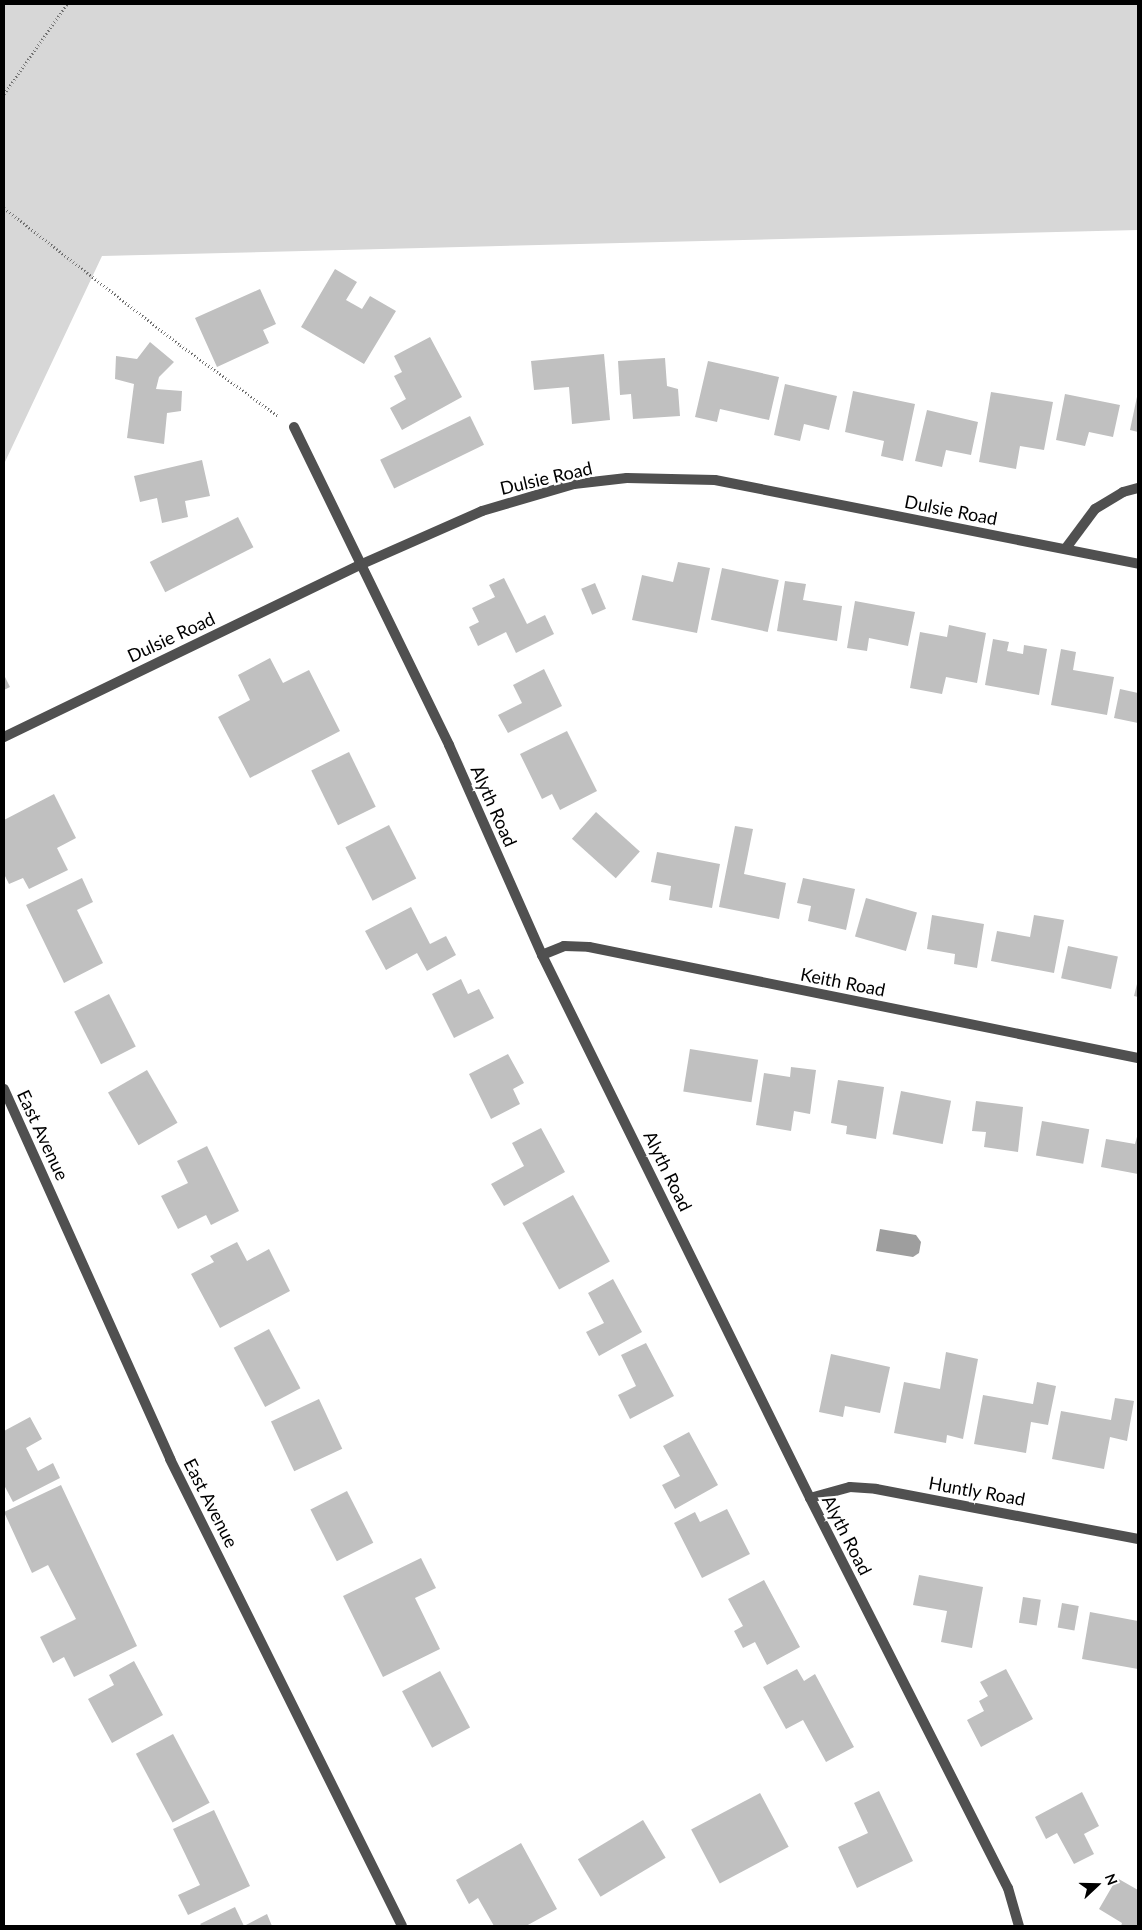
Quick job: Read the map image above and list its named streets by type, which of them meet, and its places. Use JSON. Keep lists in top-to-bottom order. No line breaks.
{"streets":{"street":["Dulsie Road","Alyth Road","Keith Road","East Avenue","Huntly Road"]},"crossings":[["Dulsie Road","Alyth Road"],["Alyth Road","Keith Road"],["Alyth Road","Huntly Road"]],"north":"right"}
